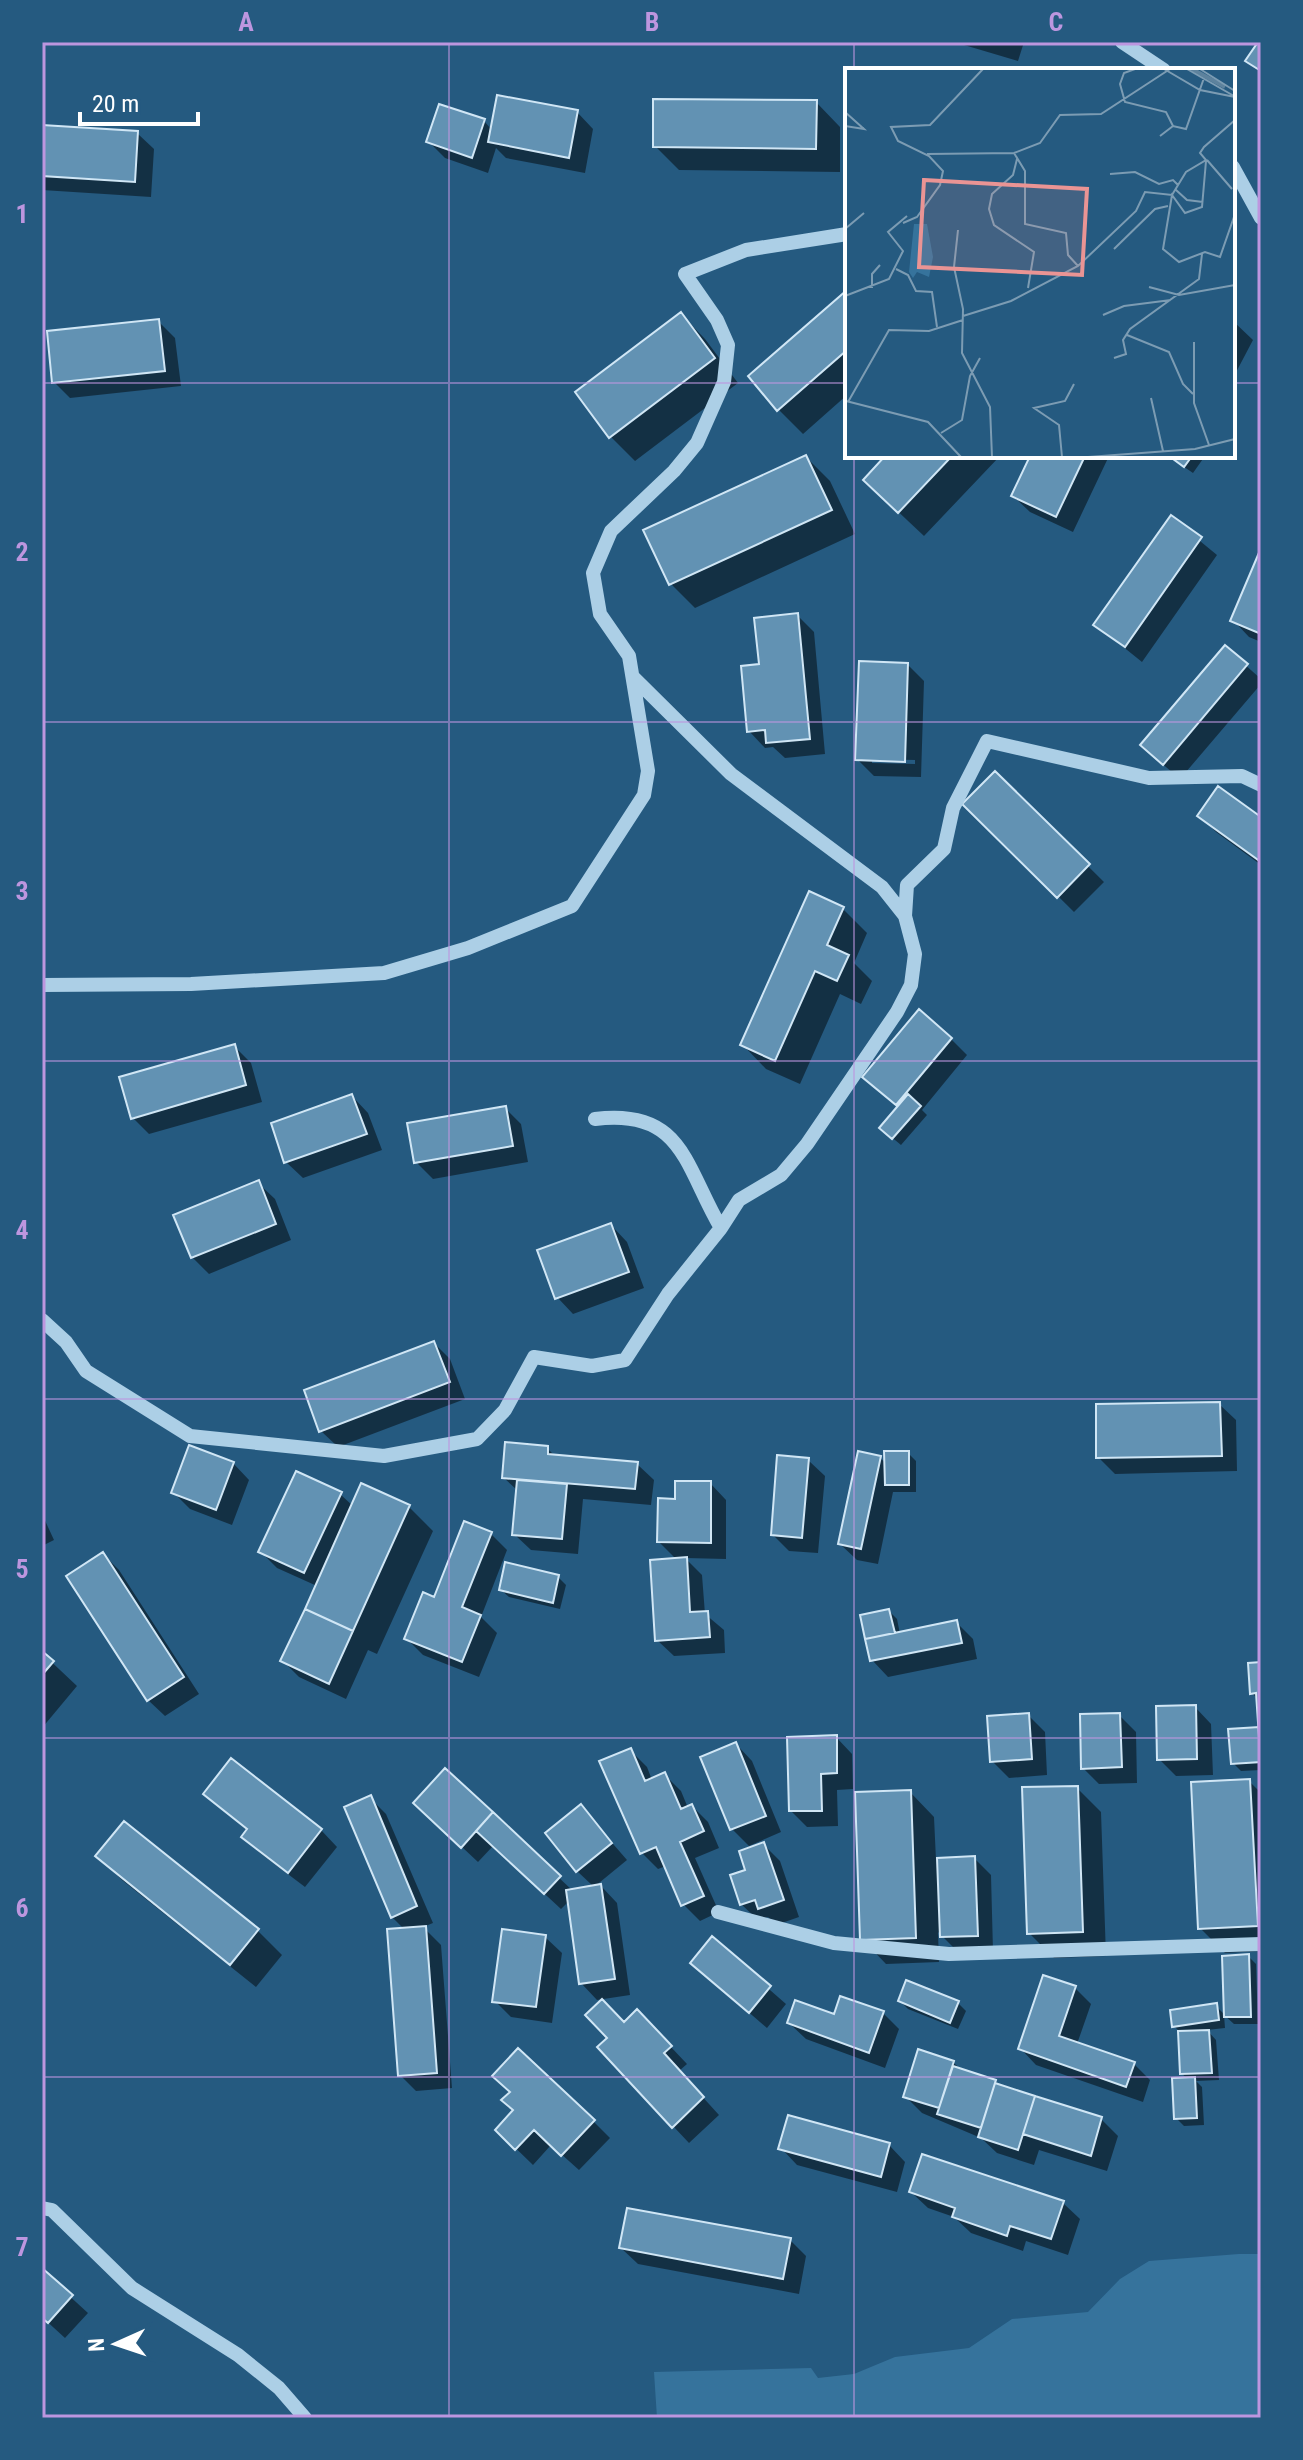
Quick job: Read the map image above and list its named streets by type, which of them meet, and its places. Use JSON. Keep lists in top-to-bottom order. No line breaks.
{"scale_bar":"20 m","north":"left","grid":{"columns":["A","B","C"],"rows":["1","2","3","4","5","6","7"]}}
